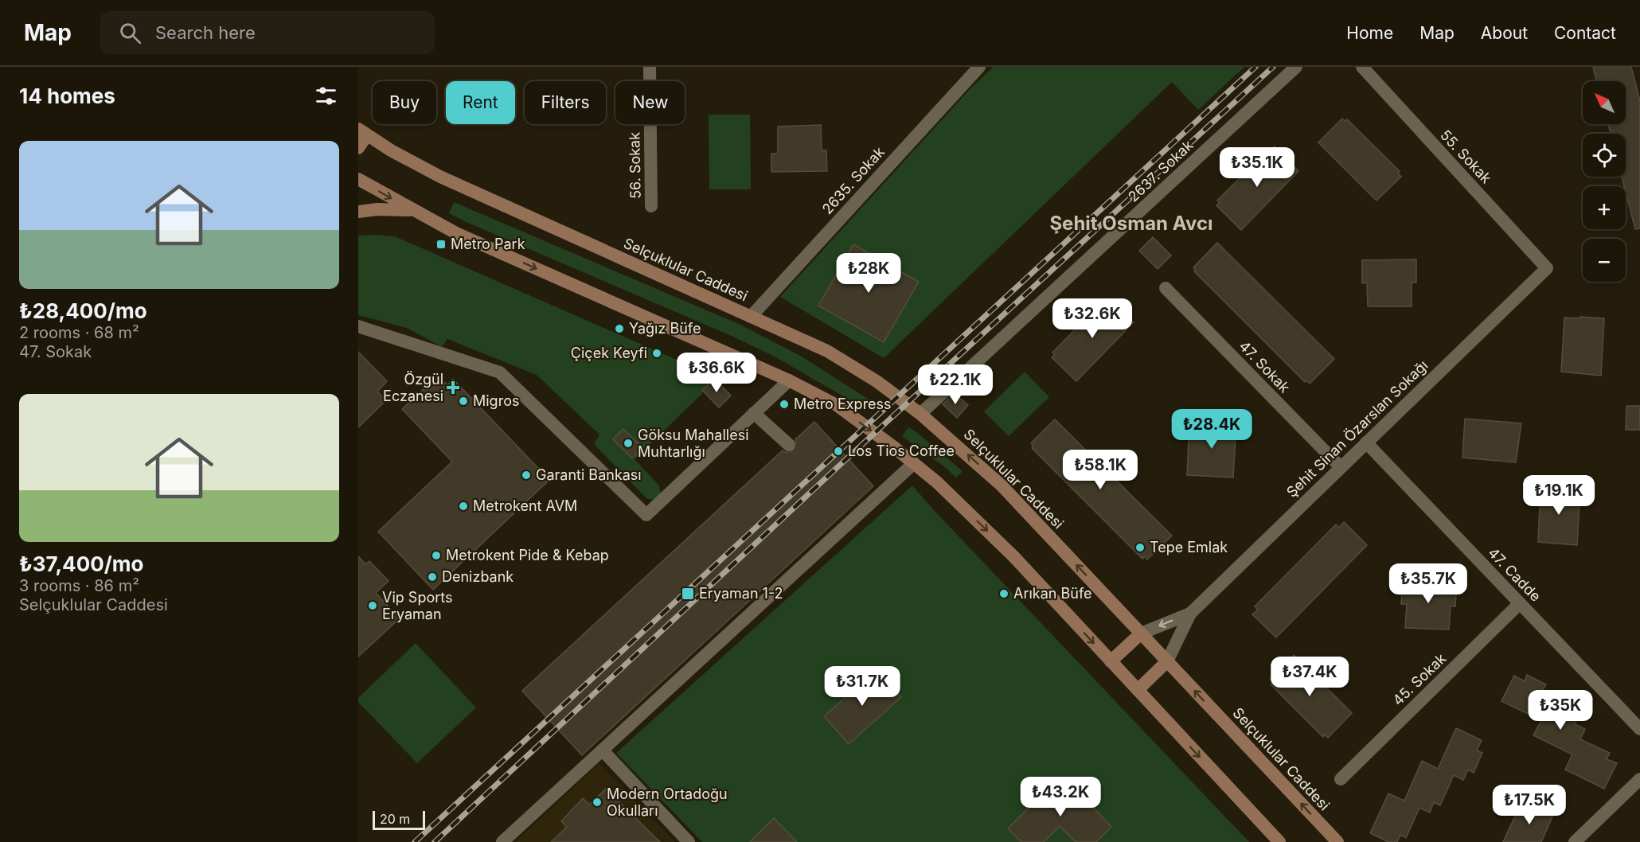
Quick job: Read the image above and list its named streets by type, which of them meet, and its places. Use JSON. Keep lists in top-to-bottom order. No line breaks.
{"streets":{"main road":["Selçuklular Caddesi"],"street":["55. Sokak","56. Sokak","2637. Sokak","2635. Sokak","47. Sokak","Şehit Sinan Özarslan Sokağı","47. Cadde","45. Sokak"]},"crossings":[["55. Sokak","Şehit Sinan Özarslan Sokağı"],["2637. Sokak","Selçuklular Caddesi"],["2635. Sokak","Selçuklular Caddesi"],["47. Sokak","Şehit Sinan Özarslan Sokağı"],["Şehit Sinan Özarslan Sokağı","47. Cadde"],["47. Cadde","45. Sokak"]],"districts":["Şehit Osman Avcı"],"places":{"transit":["Metro Park","Eryaman 1-2"],"other":["Yağız Büfe","Çiçek Keyfi","Migros","Metro Express","Göksu Mahallesi Muhtarlığı","Los Tios Coffee","Garanti Bankası","Metrokent AVM","Tepe Emlak","Metrokent Pide & Kebap","Denizbank","Arıkan Büfe","Vip Sports Eryaman","Modern Ortadoğu Okulları"],"health":["Özgül Eczanesi"]},"scale_bar":"20 m","north":"top left","page":{"header":"Map","search":"Search here","nav":["Home","Map","About","Contact"],"heading":"14 homes","map_buttons":["+","−"],"chip":["Buy","Rent","Filters","New"],"list":[{"name":"₺28,400/mo","note":"2 rooms · 68 m² · 47. Sokak"},{"name":"₺37,400/mo","note":"3 rooms · 86 m² · Selçuklular Caddesi"}],"price":["₺35.1K","₺28K","₺32.6K","₺36.6K","₺22.1K","₺28.4K","₺58.1K","₺19.1K","₺35.7K","₺37.4K","₺31.7K","₺35K","₺43.2K","₺17.5K"],"scale":"20 m"}}
